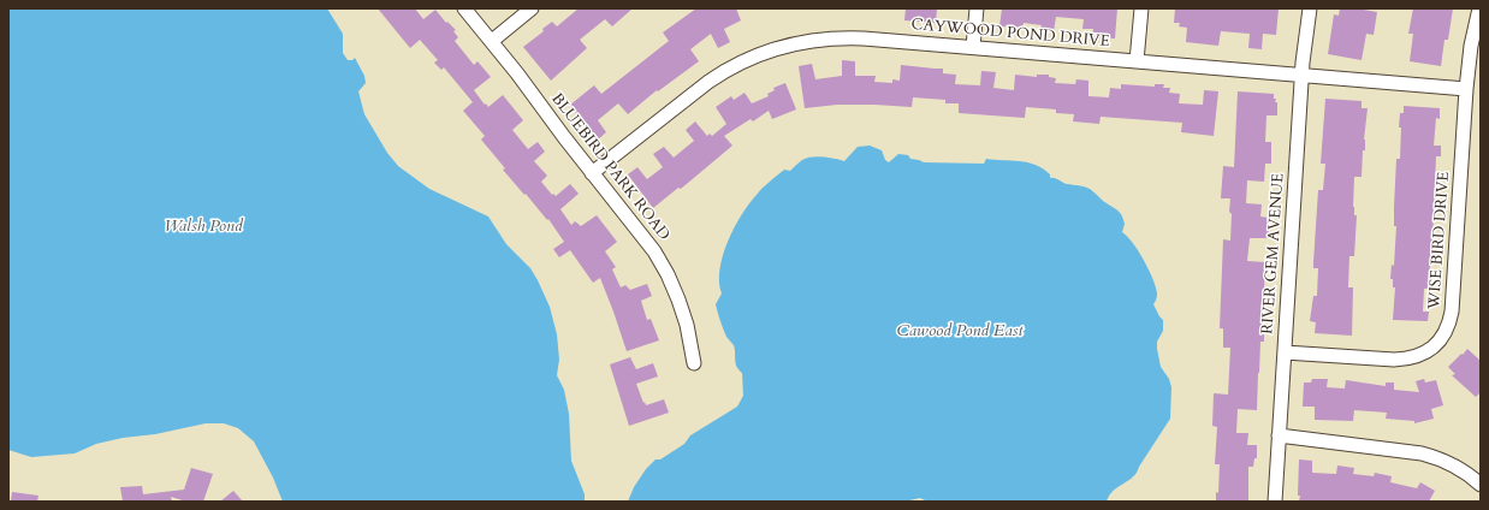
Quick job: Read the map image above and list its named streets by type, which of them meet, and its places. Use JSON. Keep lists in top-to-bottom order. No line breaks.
{"streets":{"street":["CAYWOOD POND DRIVE","BLUEBIRD PARK ROAD","WISE BIRD DRIVE","RIVER GEM AVENUE"]},"crossings":[["CAYWOOD POND DRIVE","BLUEBIRD PARK ROAD"],["CAYWOOD POND DRIVE","WISE BIRD DRIVE"],["CAYWOOD POND DRIVE","RIVER GEM AVENUE"],["WISE BIRD DRIVE","RIVER GEM AVENUE"]],"water":["Walsh Pond","Cawood Pond East"]}
